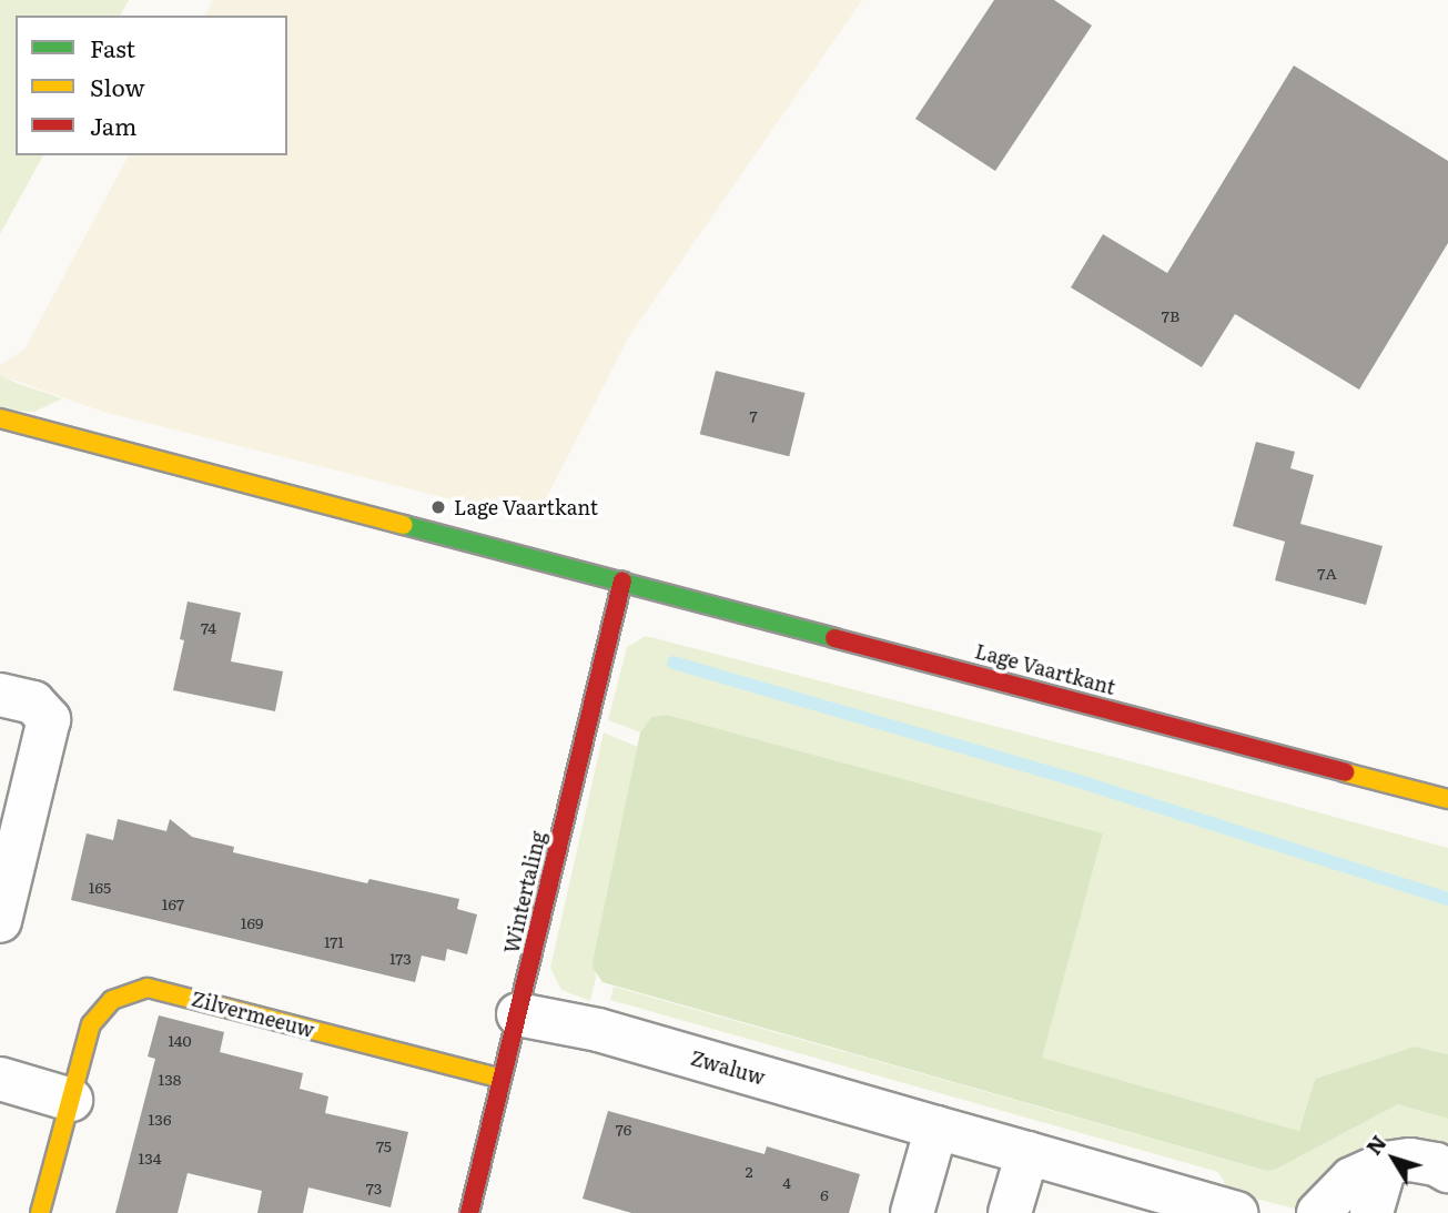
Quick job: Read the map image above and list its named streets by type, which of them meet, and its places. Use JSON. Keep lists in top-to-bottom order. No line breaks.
{"streets":{"street":["Lage Vaartkant","Wintertaling","Zilvermeeuw","Zwaluw"]},"crossings":[["Lage Vaartkant","Wintertaling"],["Wintertaling","Zilvermeeuw"],["Wintertaling","Zwaluw"]],"places":["Lage Vaartkant"],"house_numbers":["7B","7","7A","74","165","167","169","171","173","140","138","136","76","75","134","2","4","73","6"],"legend":["Fast","Slow","Jam"],"north":"top left"}
